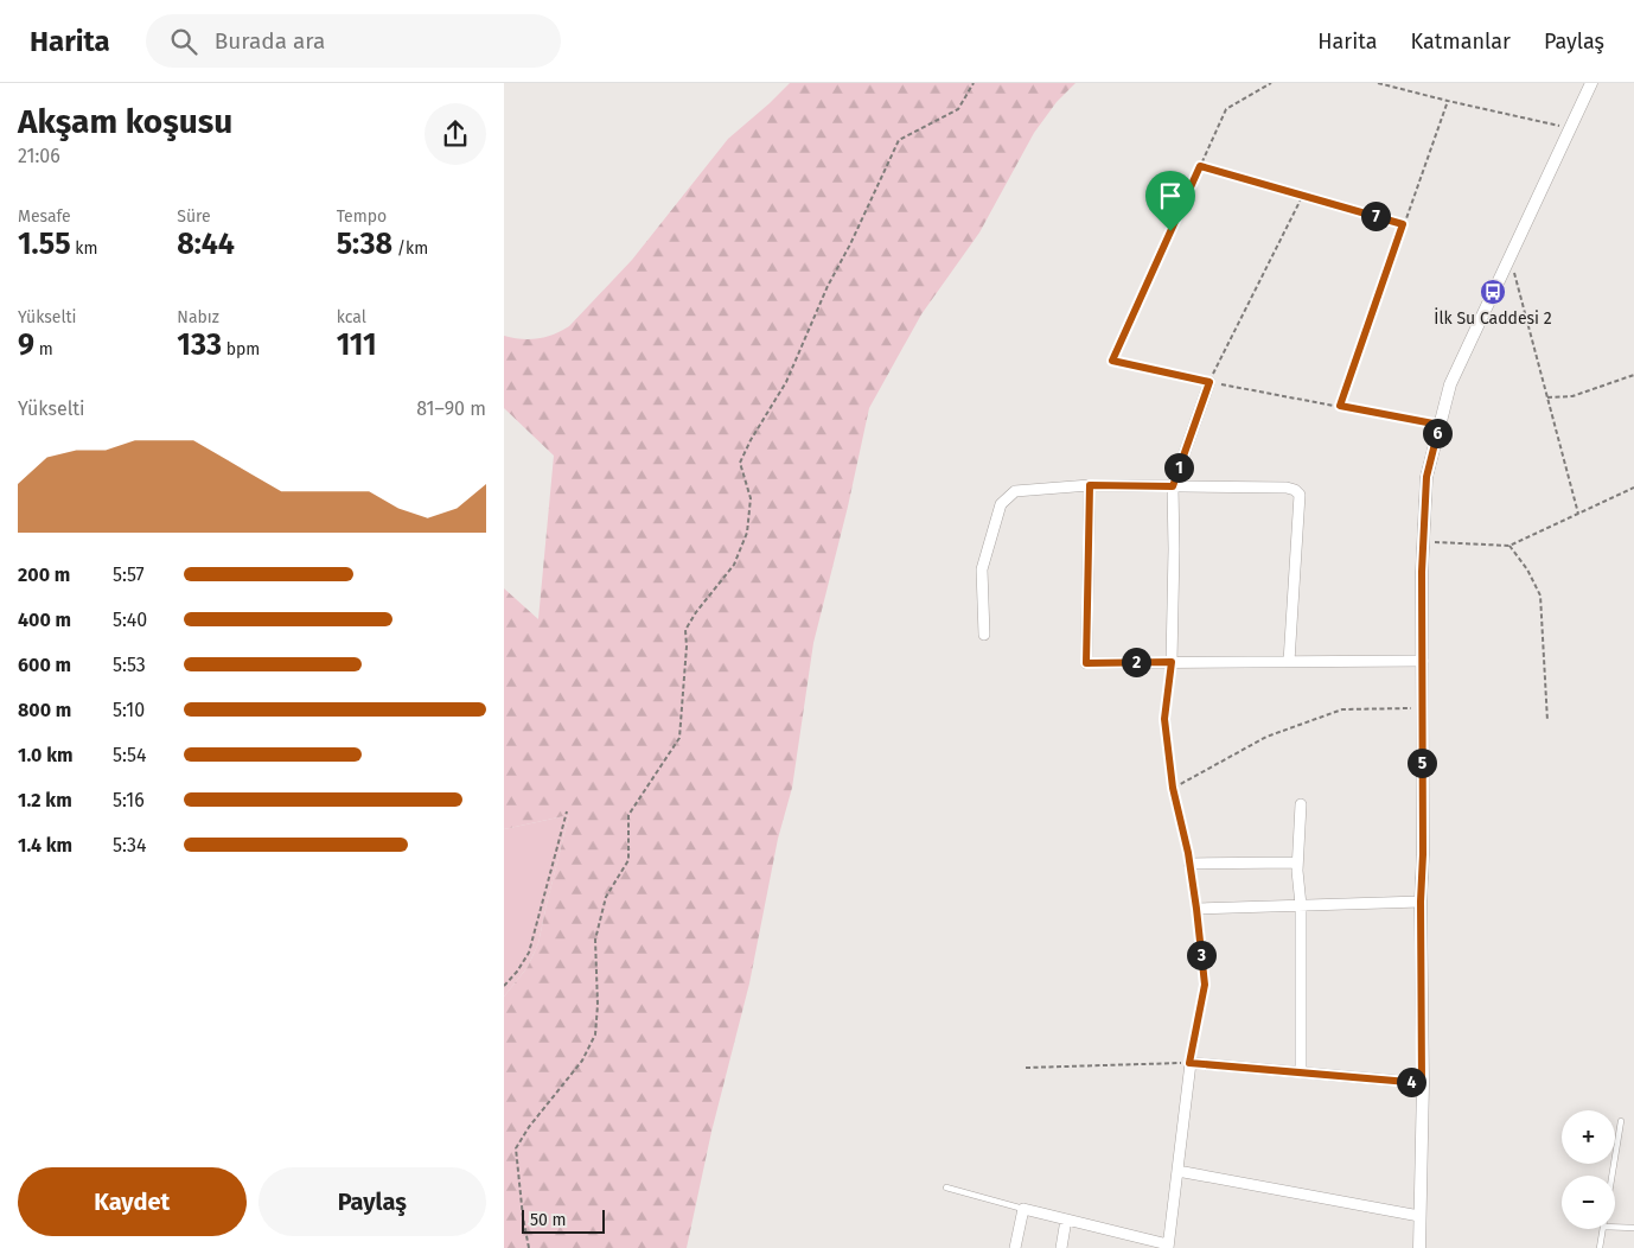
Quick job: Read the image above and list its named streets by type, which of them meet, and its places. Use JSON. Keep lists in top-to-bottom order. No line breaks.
{"places":{"bus stop":["İlk Su Caddesi 2"]},"scale_bar":"50 m","page":{"header":"Harita","search":"Burada ara","nav":["Harita","Katmanlar","Paylaş"],"heading":["Akşam koşusu","21:06"],"stats":[["Mesafe","1.55 km"],["Süre","8:44"],["Tempo","5:38 /km"],["Yükselti","9 m"],["Nabız","133 bpm"],["kcal","111"]],"pins":["7","6","1","2","5","3","4"],"chart":["Yükselti","81–90 m"],"list":[{"name":"200 m","note":"5:57"},{"name":"400 m","note":"5:40"},{"name":"600 m","note":"5:53"},{"name":"800 m","note":"5:10"},{"name":"1.0 km","note":"5:54"},{"name":"1.2 km","note":"5:16"},{"name":"1.4 km","note":"5:34"}],"map_buttons":["+","−"],"buttons":["Kaydet","Paylaş"],"scale":"50 m"}}
